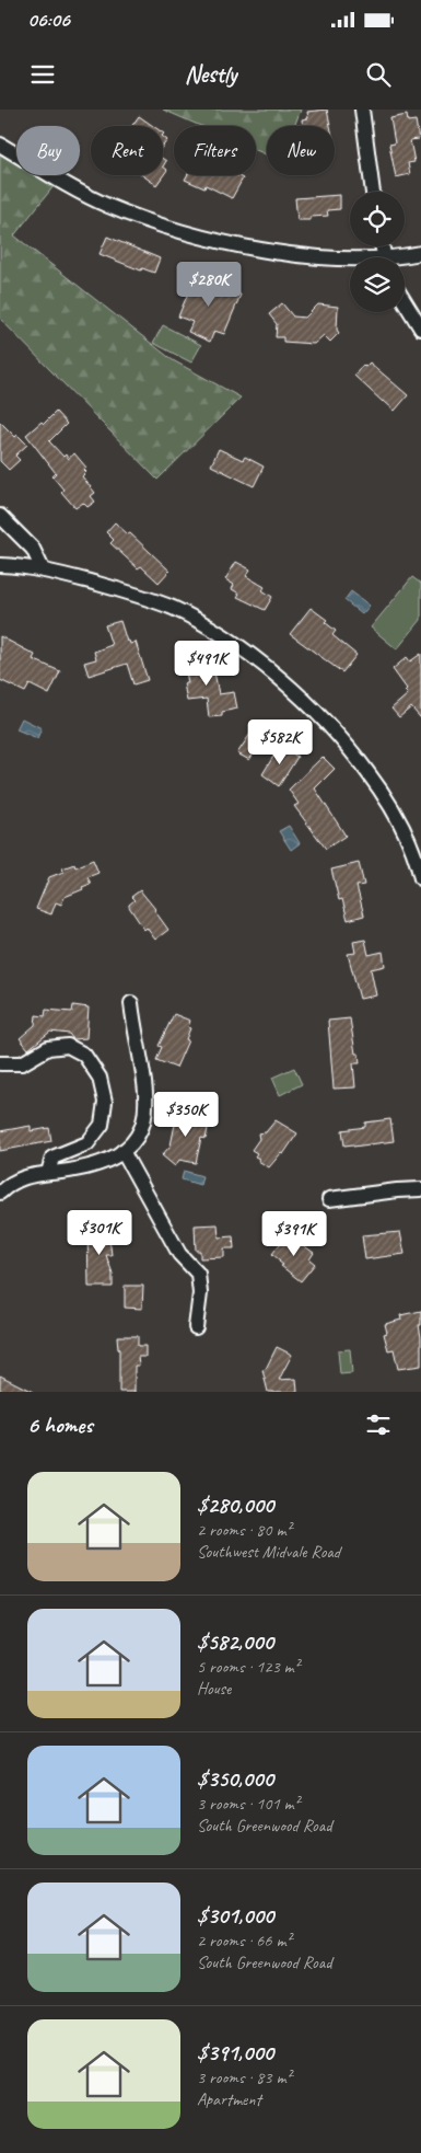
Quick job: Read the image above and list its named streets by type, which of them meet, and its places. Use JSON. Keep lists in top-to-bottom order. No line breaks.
{"page":{"status":"06:06","header":"Nestly","chip":["Buy","Rent","Filters","New"],"price":["$280K","$491K","$582K","$350K","$301K","$391K"],"heading":"6 homes","list":[{"name":"$280,000","note":"2 rooms · 80 m² · Southwest Midvale Road"},{"name":"$582,000","note":"5 rooms · 123 m² · House"},{"name":"$350,000","note":"3 rooms · 101 m² · South Greenwood Road"},{"name":"$301,000","note":"2 rooms · 66 m² · South Greenwood Road"},{"name":"$391,000","note":"3 rooms · 83 m² · Apartment"}]}}
